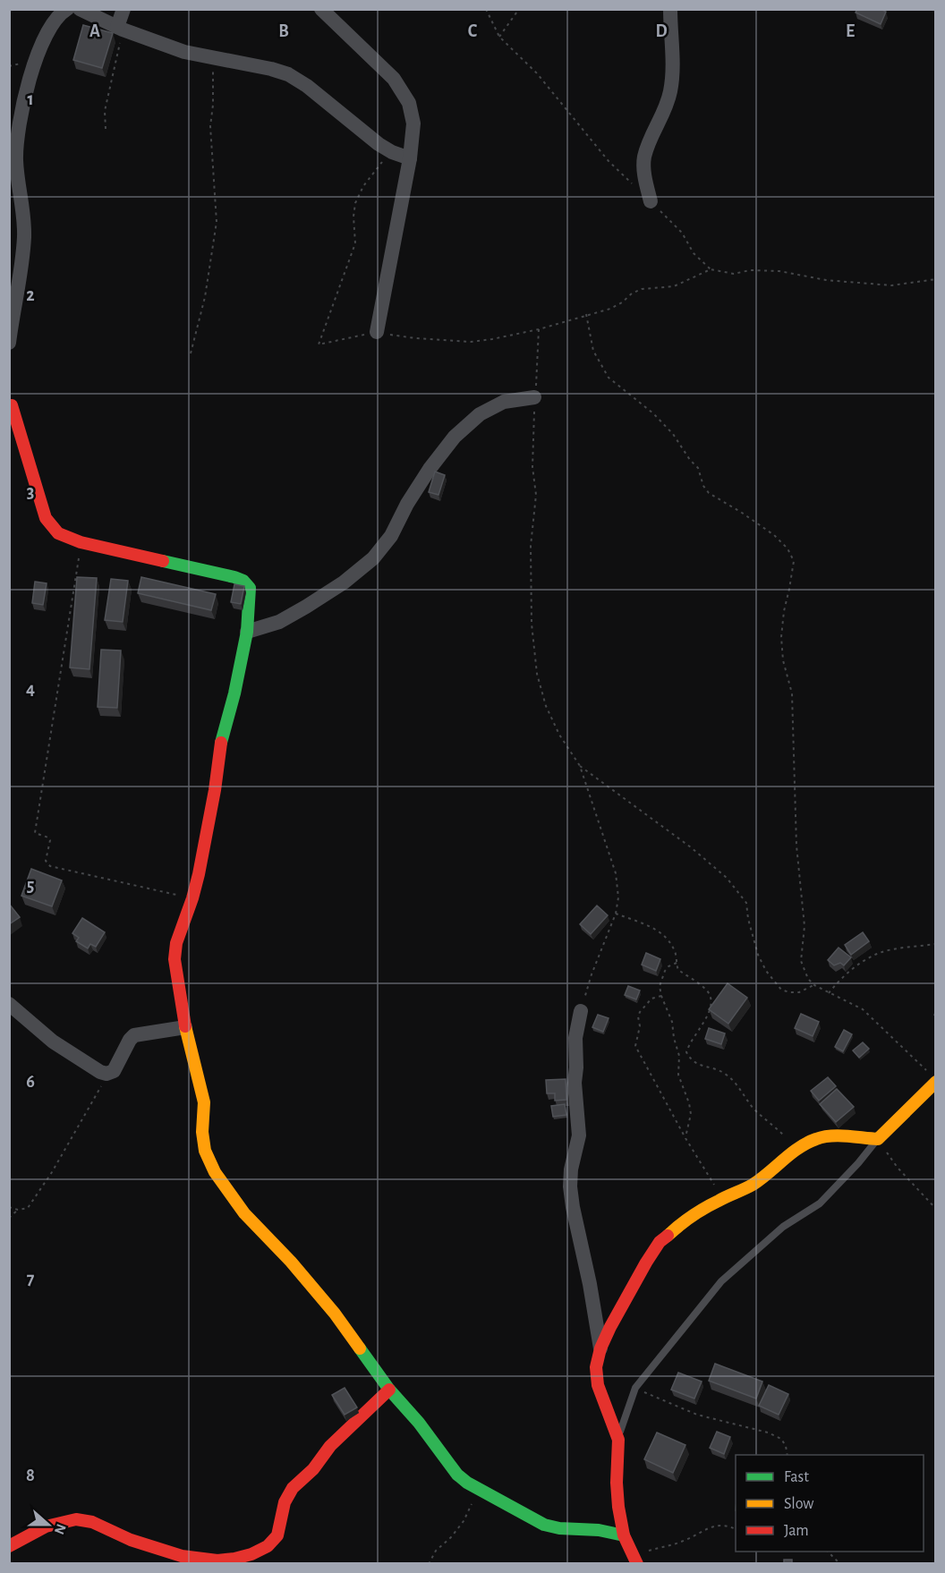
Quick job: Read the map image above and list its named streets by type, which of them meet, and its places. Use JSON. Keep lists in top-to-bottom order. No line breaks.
{"legend":["Fast","Slow","Jam"],"north":"right","grid":{"columns":["A","B","C","D","E"],"rows":["1","2","3","4","5","6","7","8"]}}
